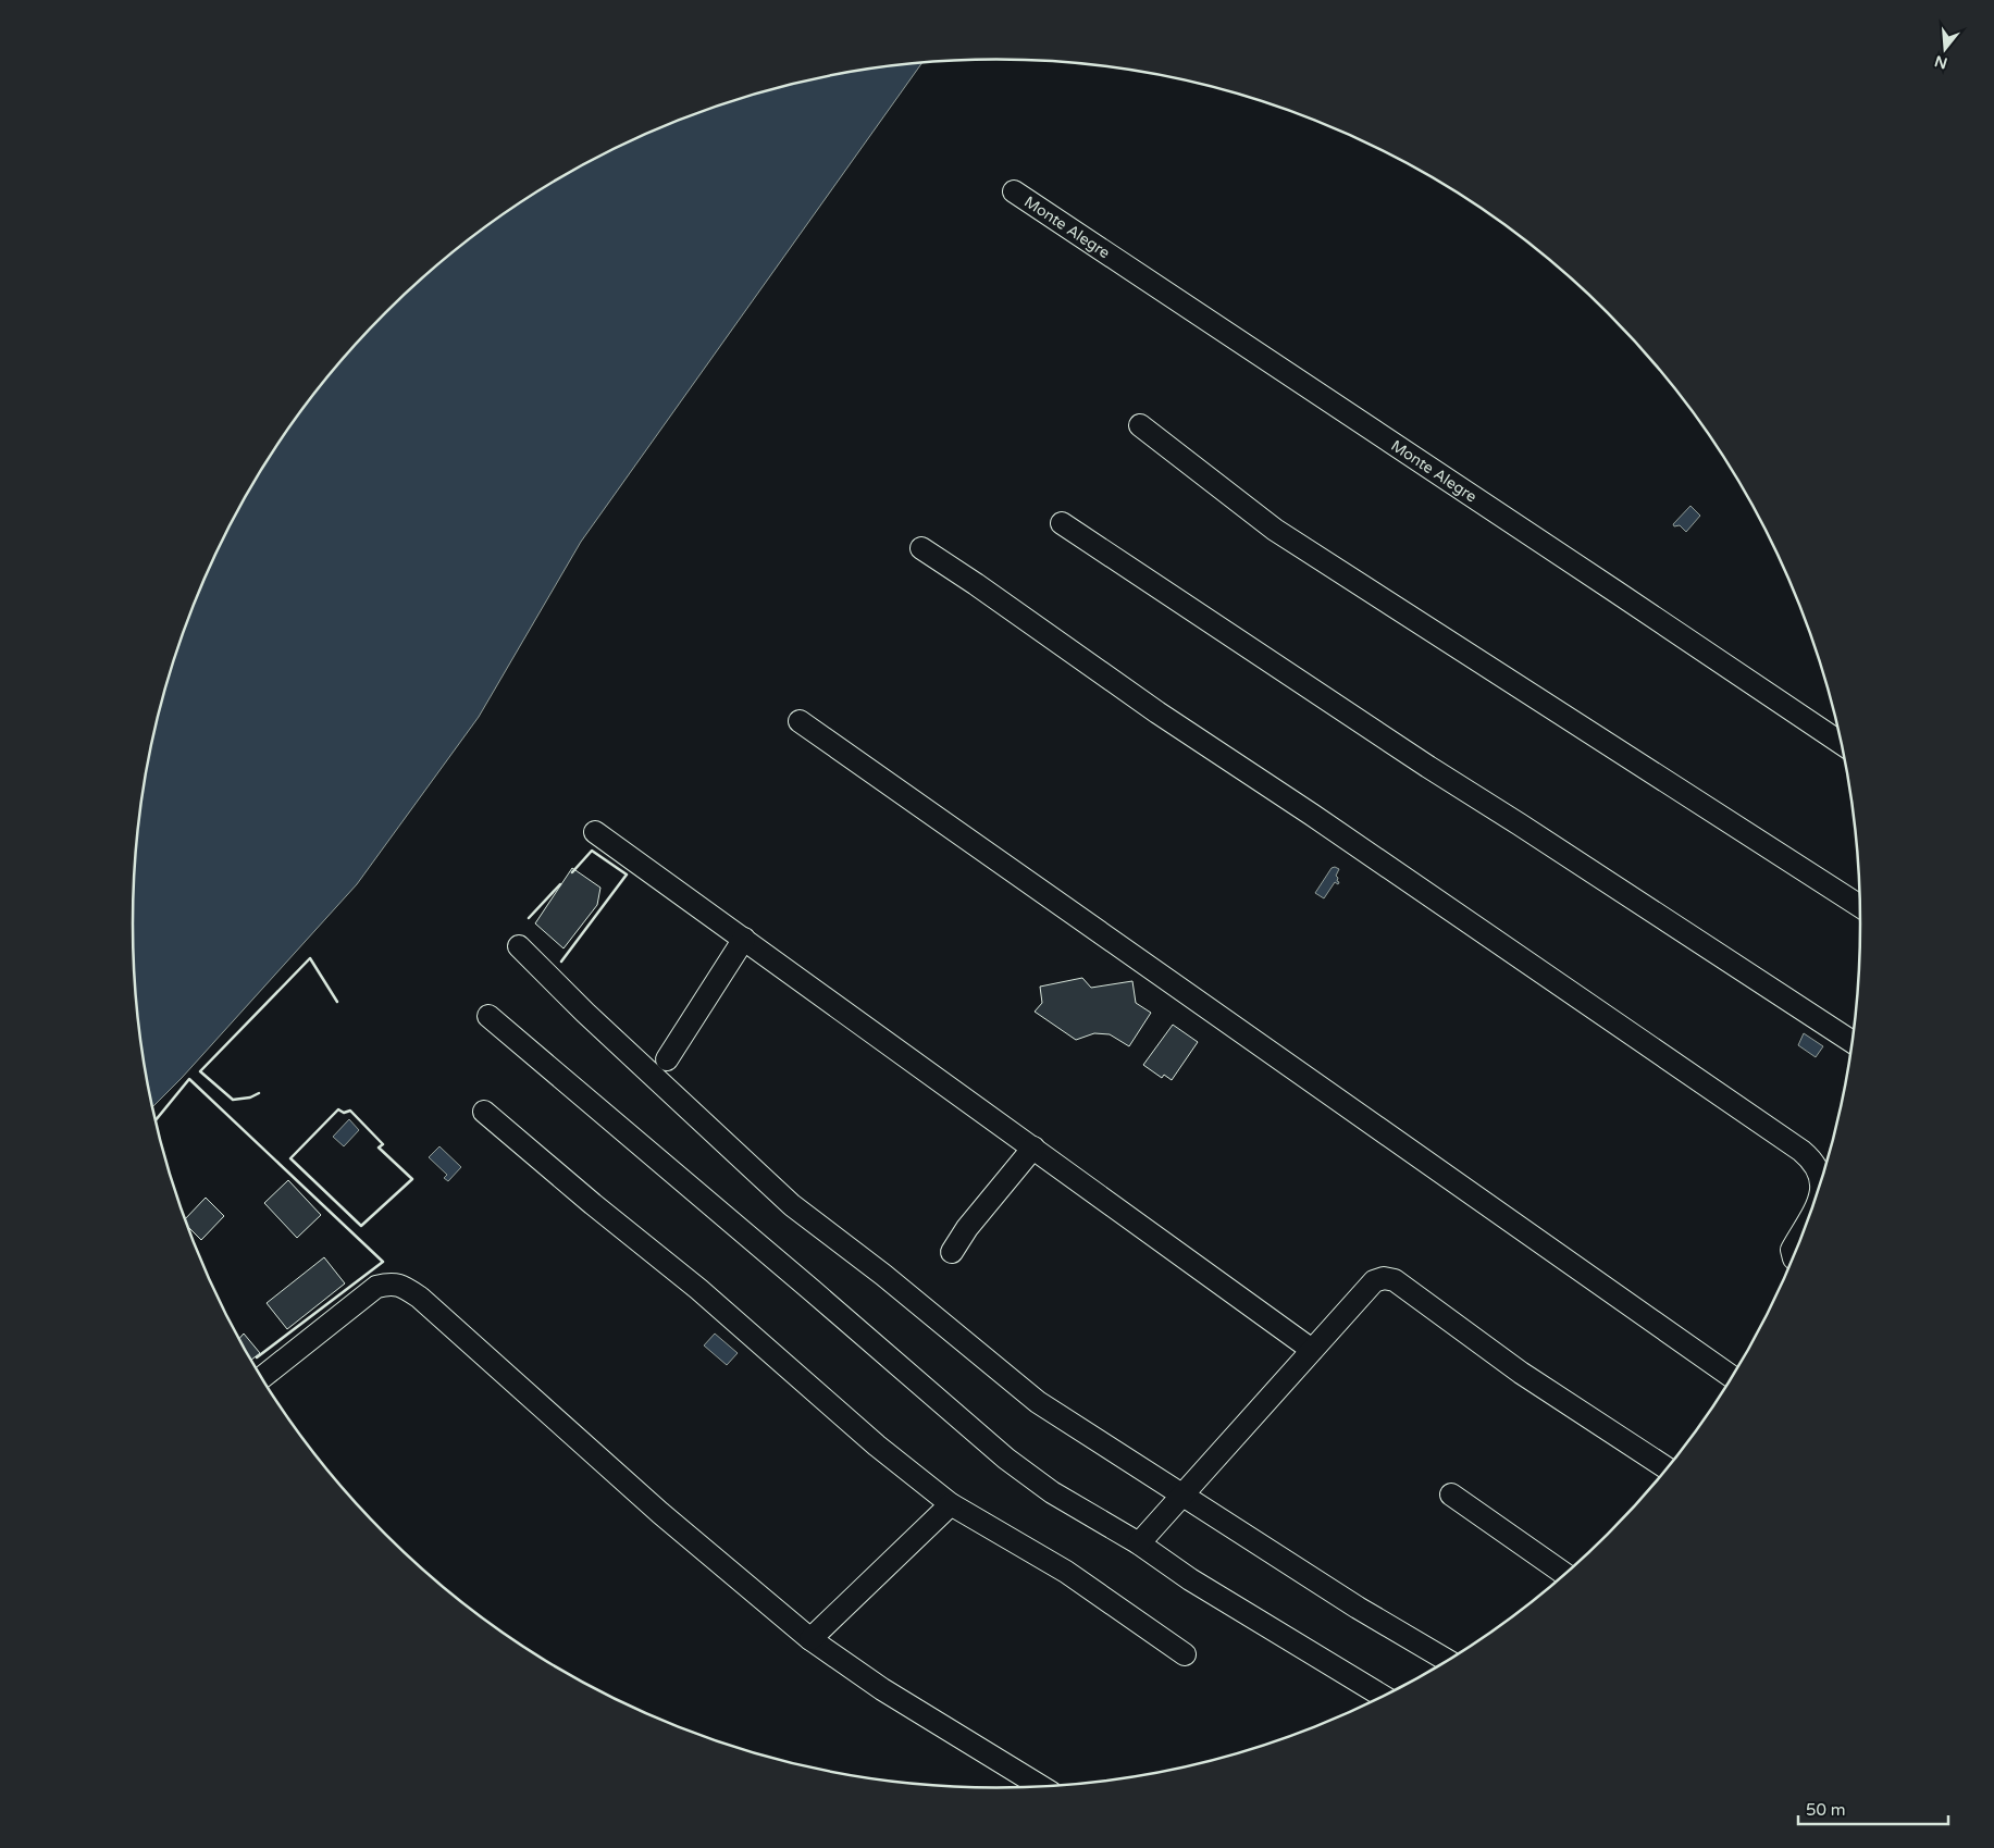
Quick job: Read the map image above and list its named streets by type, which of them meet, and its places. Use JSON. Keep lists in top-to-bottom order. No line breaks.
{"streets":{"street":["Monte Alegre"]},"scale_bar":"50 m","north":"bottom"}
